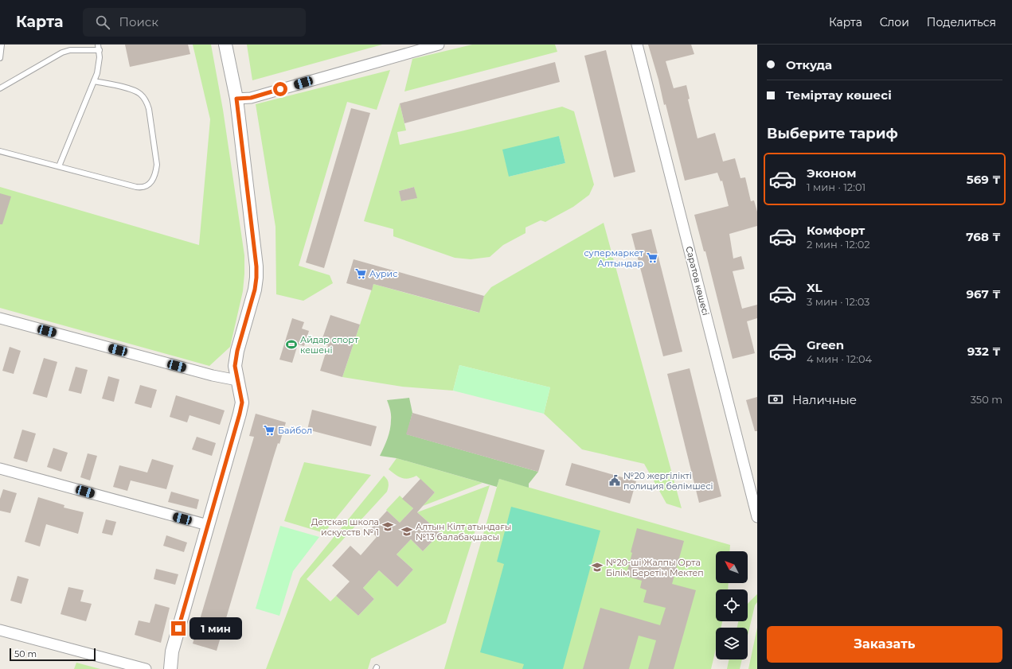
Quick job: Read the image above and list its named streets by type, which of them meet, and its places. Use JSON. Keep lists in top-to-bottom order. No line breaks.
{"streets":{"street":["Саратов көшесі"]},"places":{"supermarket":["супермаркет Алтындар","Аурис","Байбол"],"sports":["Айдар спорт кешені"],"public building":["№20 жергілікті полиция бөлімшесі"],"school or university":["Детская школа искусств № 1","Алтын Кілт атындағы №13 балабақшасы","№20-ші Жалпы Орта Білім Беретін Мектеп"]},"scale_bar":"50 m","north":"top left","page":{"header":"Карта","search":"Поиск","nav":["Карта","Слои","Поделиться"],"banner":["Откуда","Теміртау көшесі"],"heading":"Выберите тариф","list":[{"name":"Эконом","note":"1 мин · 12:01","value":"569 ₸"},{"name":"Комфорт","note":"2 мин · 12:02","value":"768 ₸"},{"name":"XL","note":"3 мин · 12:03","value":"967 ₸"},{"name":"Green","note":"4 мин · 12:04","value":"932 ₸"}],"pay":["Наличные","350 m"],"bubble":"1 мин","buttons":"Заказать","scale":"50 m"}}
